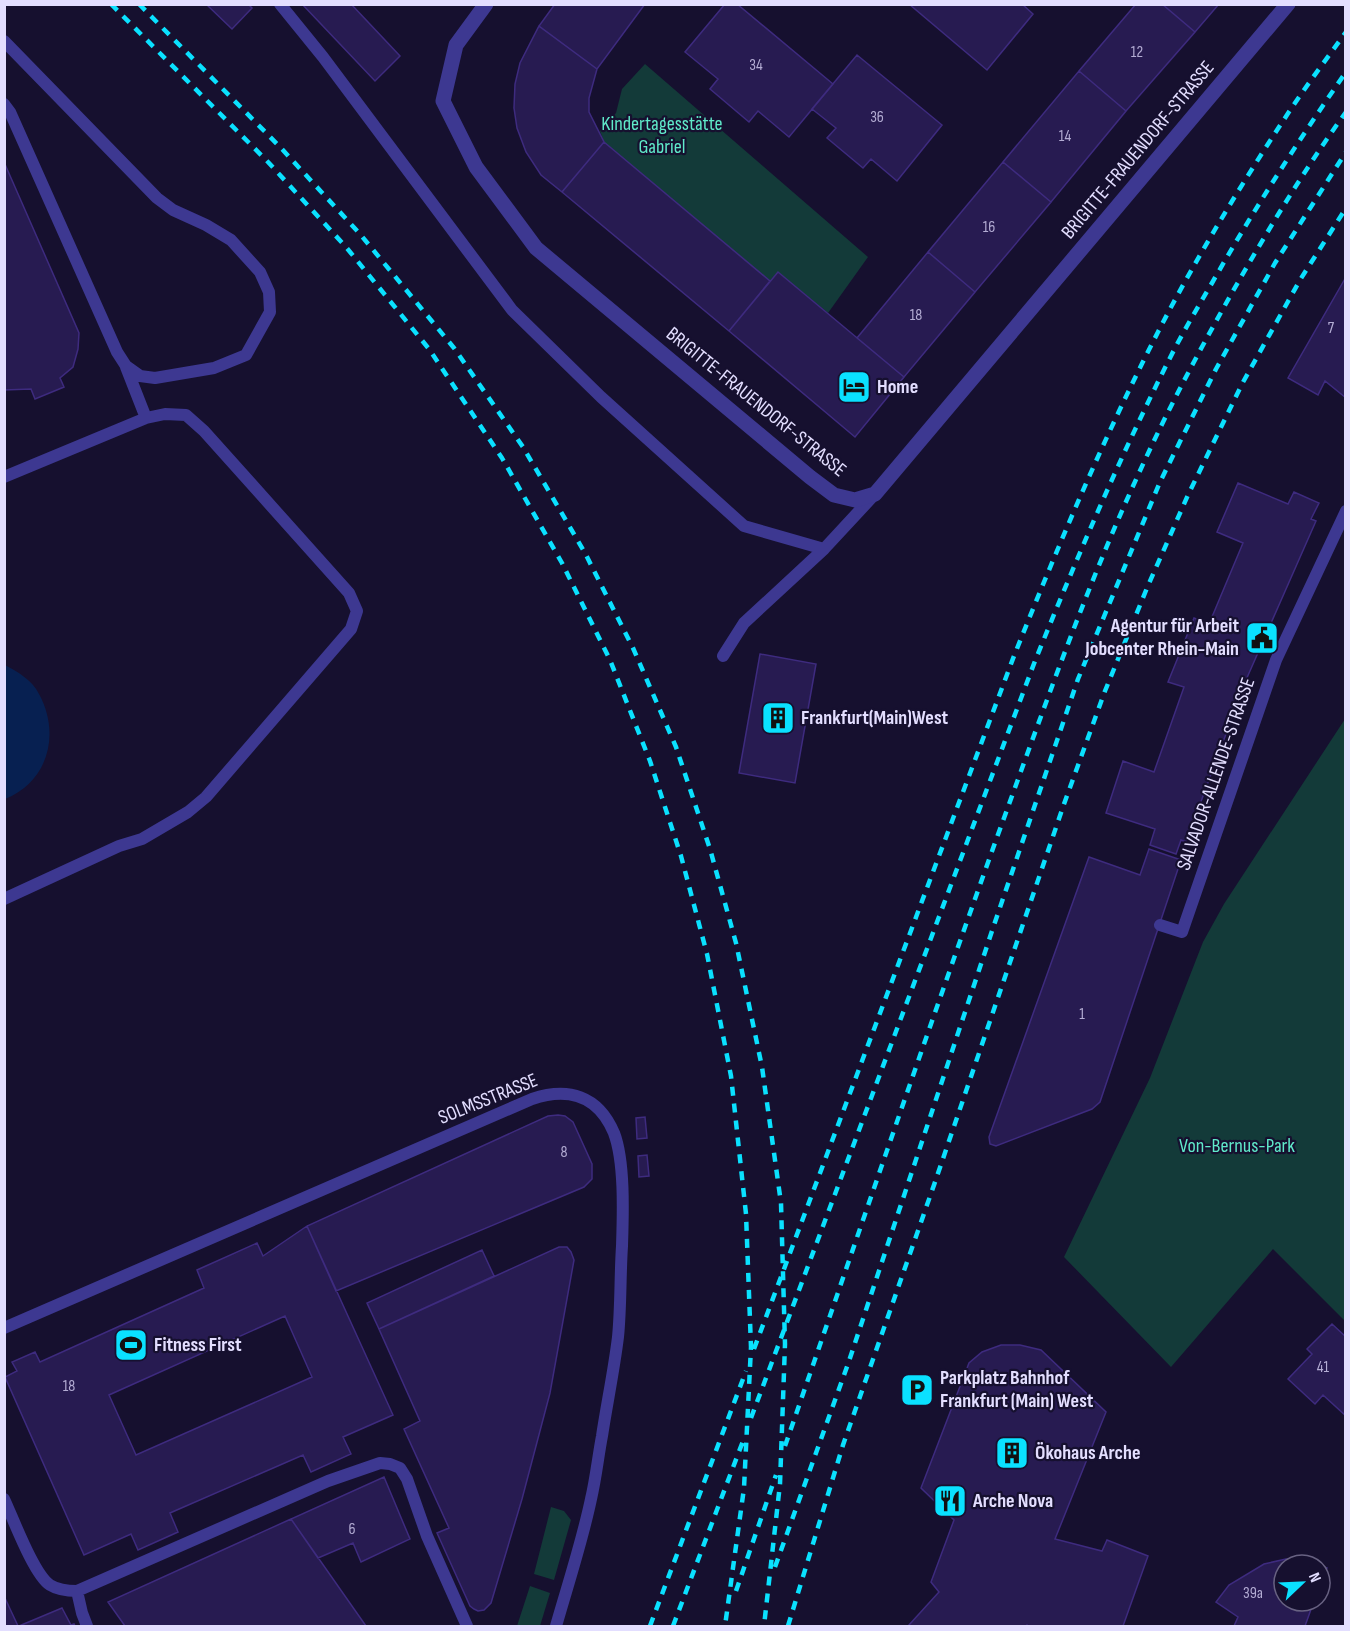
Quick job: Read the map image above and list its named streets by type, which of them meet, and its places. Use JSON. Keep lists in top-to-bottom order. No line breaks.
{"streets":{"street":["BRIGITTE-FRAUENDORF-STRASSE"],"lane":["SALVADOR-ALLENDE-STRASSE","SOLMSSTRASSE"]},"parks":["Kindertagesstätte Gabriel","Von-Bernus-Park"],"places":{"hotel":["Home"],"public building":["Agentur für Arbeit Jobcenter Rhein-Main"],"building":["Frankfurt(Main)West","Ökohaus Arche"],"sports":["Fitness First"],"parking":["Parkplatz Bahnhof Frankfurt (Main) West"],"restaurant":["Arche Nova"]},"house_numbers":["12","34","36","14","16","18","7","1","8","41","18","6","39a"],"north":"top right"}
